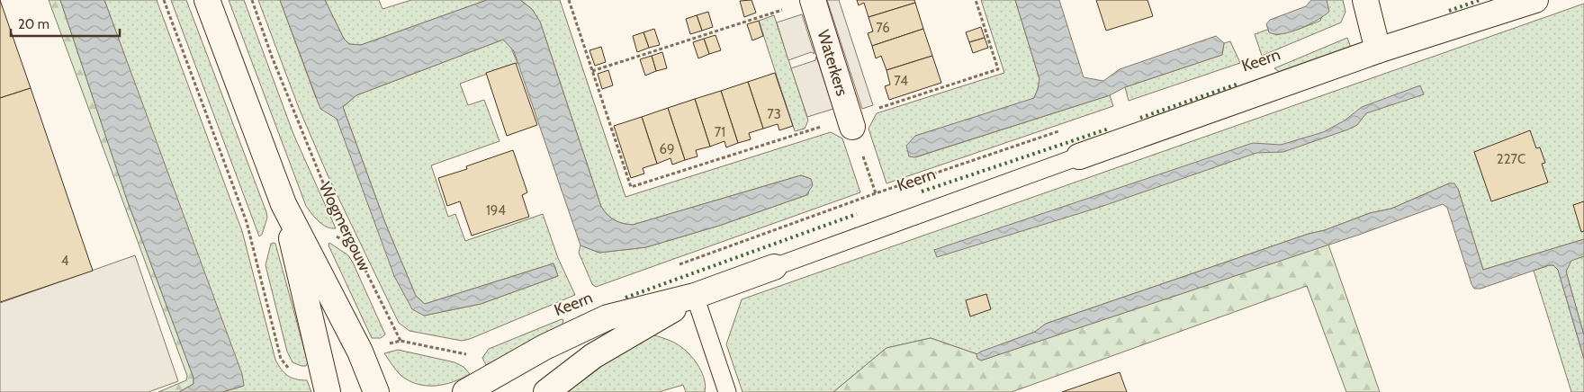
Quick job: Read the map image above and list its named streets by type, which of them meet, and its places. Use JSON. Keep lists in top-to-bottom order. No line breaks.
{"streets":{"street":["Keern","Waterkers"],"path":["Wogmergouw"]},"crossings":[["Keern","Wogmergouw"]],"house_numbers":["76","74","73","71","69","227C","194","4"],"scale_bar":"20 m"}
